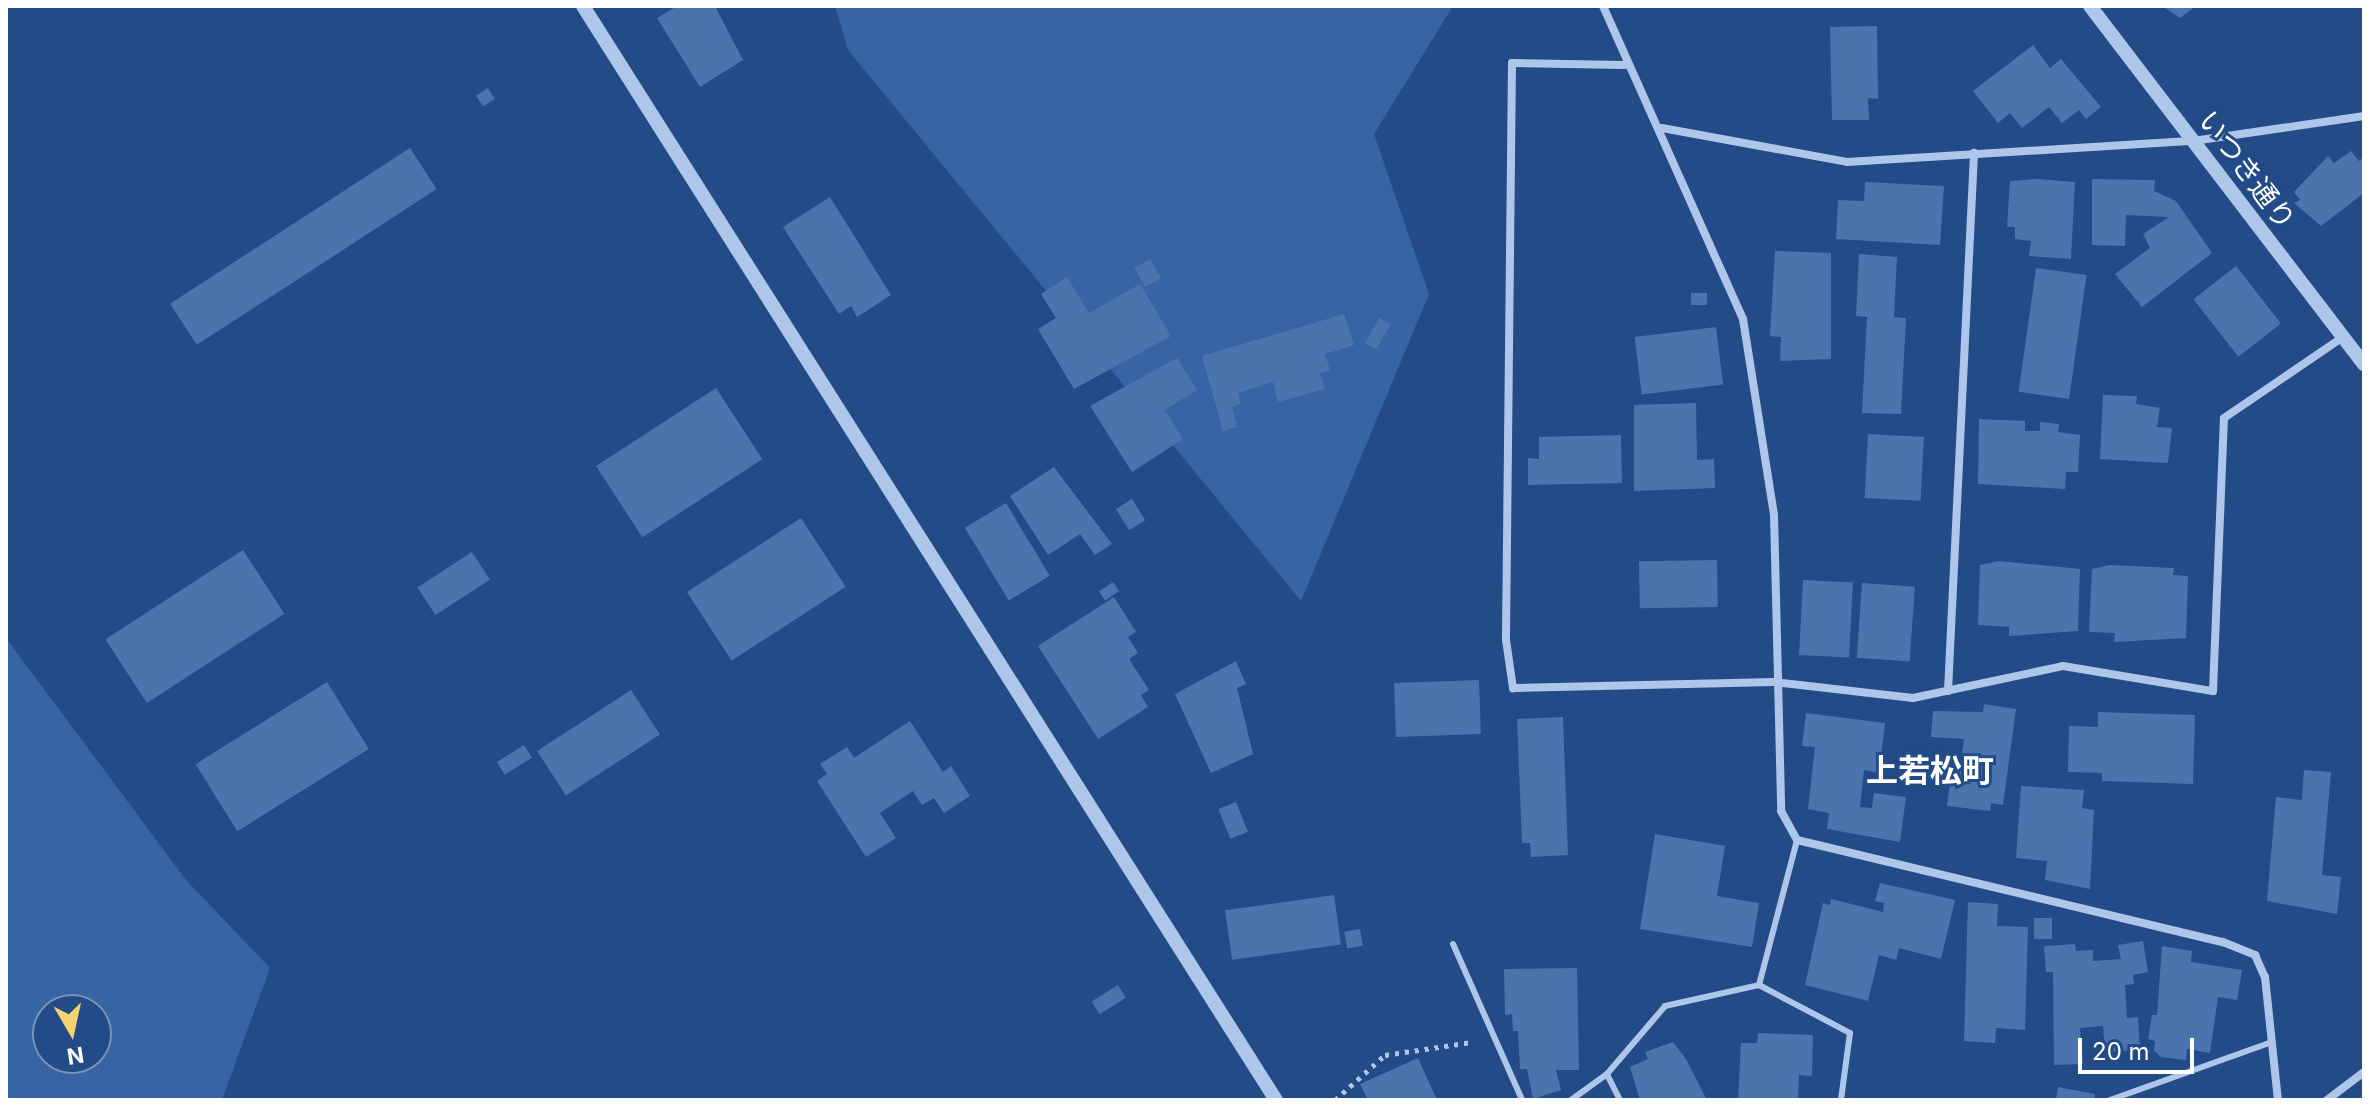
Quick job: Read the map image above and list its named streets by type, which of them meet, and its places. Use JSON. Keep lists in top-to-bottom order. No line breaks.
{"streets":{"street":["いつき通り"]},"districts":["上若松町"],"scale_bar":"20 m","north":"bottom"}
